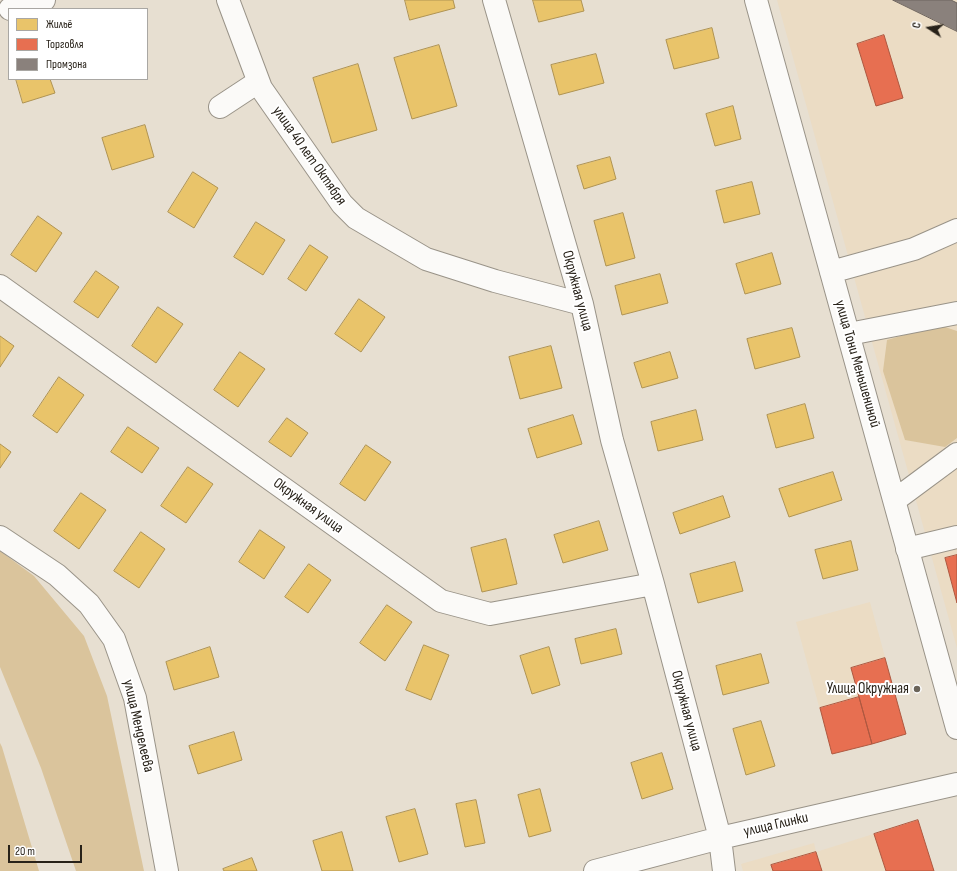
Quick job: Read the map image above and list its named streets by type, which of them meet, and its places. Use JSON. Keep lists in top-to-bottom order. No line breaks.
{"streets":{"street":["улица 40 лет Октября","Окружная улица","улица Тони Меньшениной","улица Менделеева","улица Глинки"]},"crossings":[["улица 40 лет Октября","Окружная улица"],["Окружная улица","улица Глинки"]],"places":["Улица Окружная"],"legend":["Жильё","Торговля","Промзона"],"scale_bar":"20 m","north":"left"}
